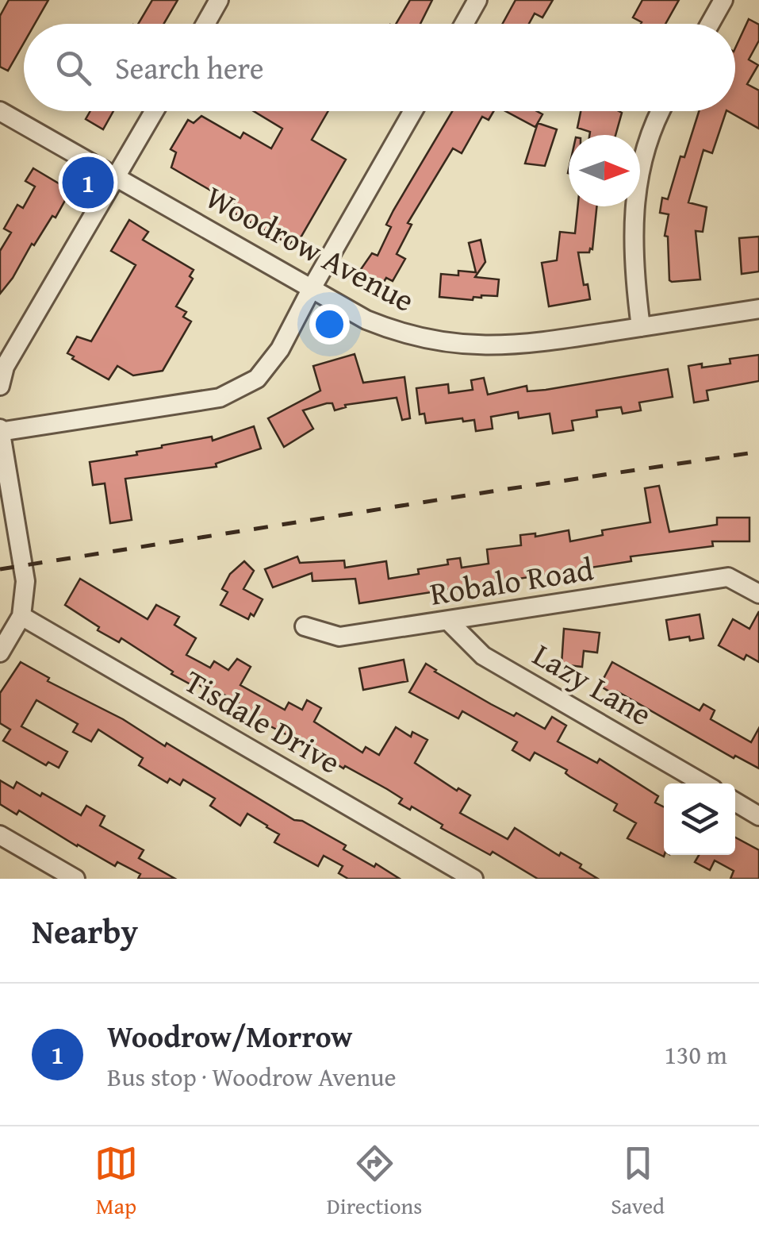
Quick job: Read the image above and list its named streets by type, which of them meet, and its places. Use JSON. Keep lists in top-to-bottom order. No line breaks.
{"streets":{"street":["Woodrow Avenue","Robalo Road","Lazy Lane","Tisdale Drive"]},"crossings":[["Robalo Road","Lazy Lane"]],"north":"right","page":{"search":"Search here","pins":"1","heading":"Nearby","list":[{"mark":"1","name":"Woodrow/Morrow","note":"Bus stop · Woodrow Avenue","value":"130 m"}],"nav":["Map","Directions","Saved"]}}
